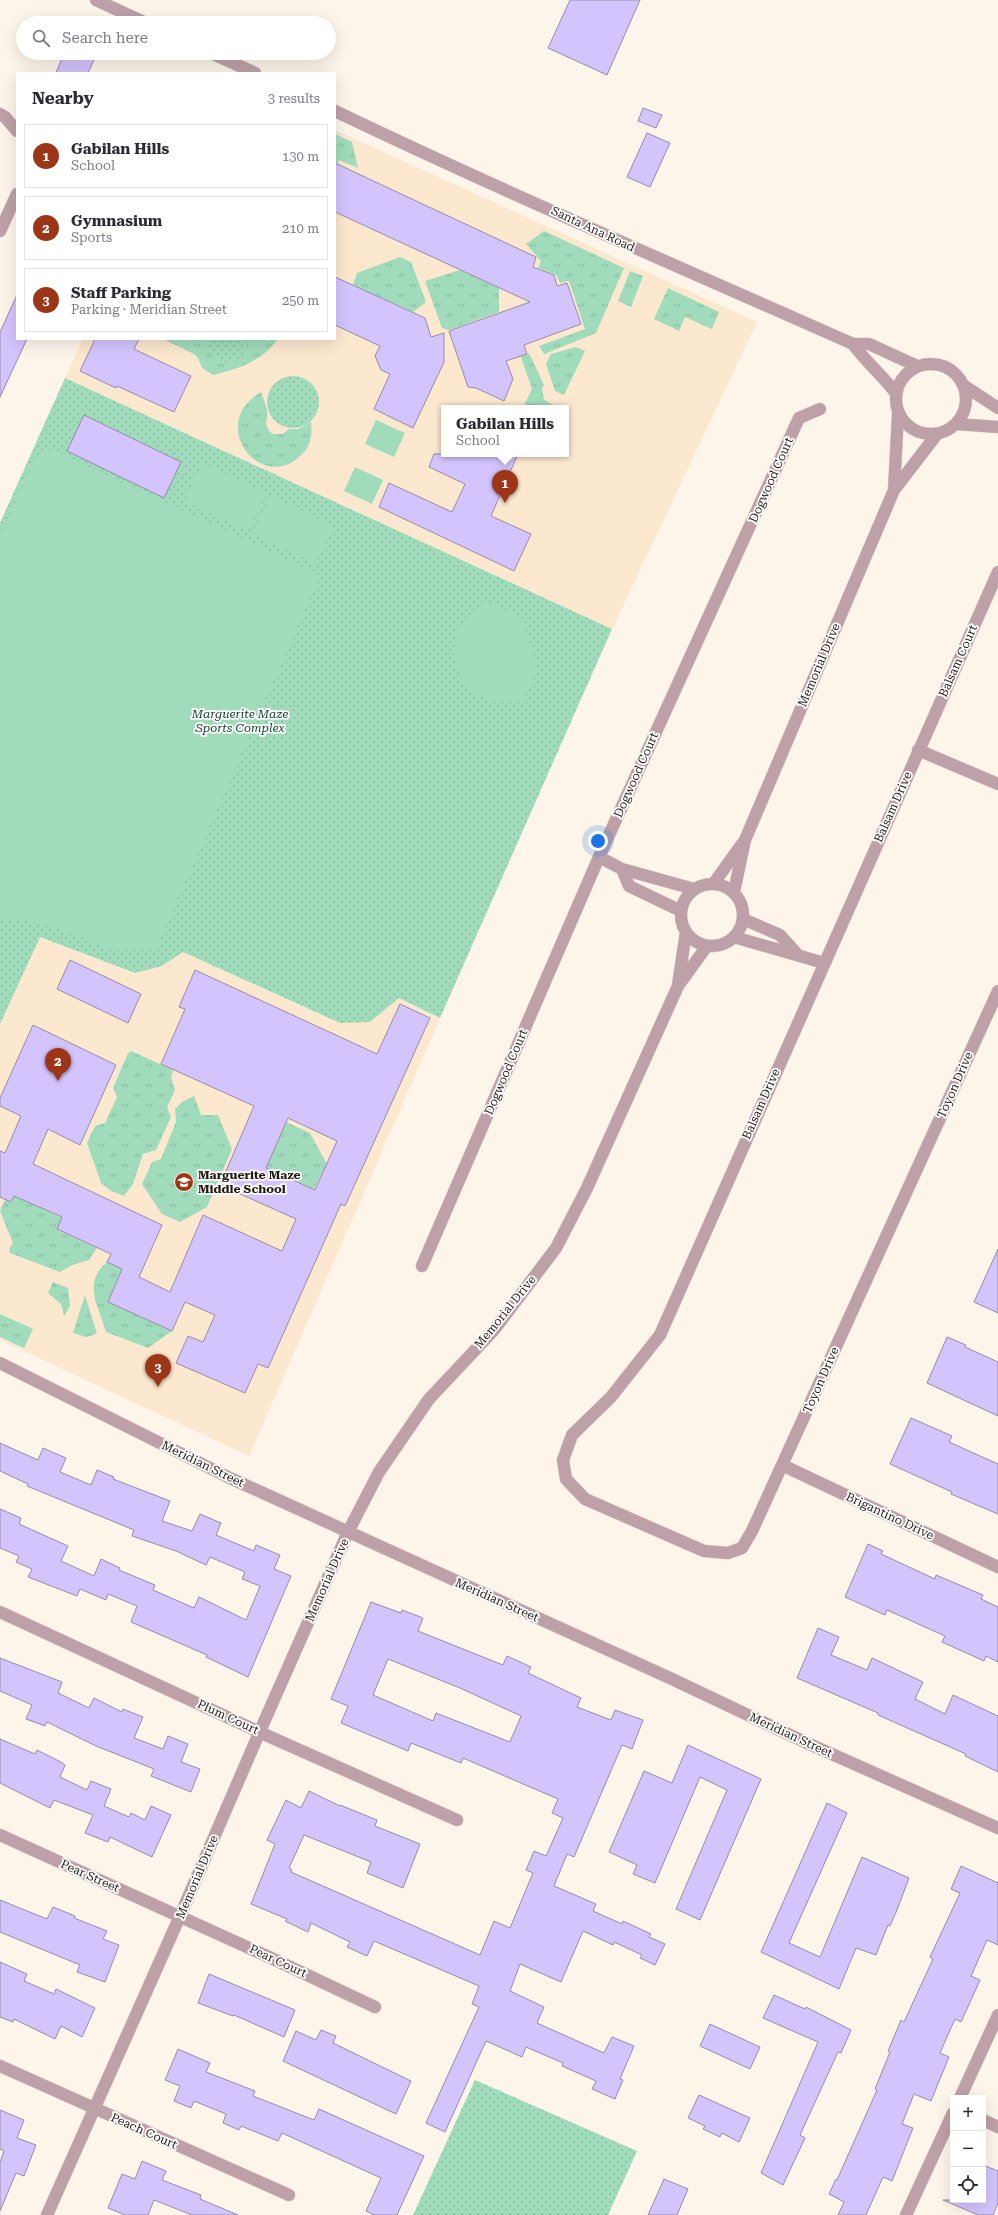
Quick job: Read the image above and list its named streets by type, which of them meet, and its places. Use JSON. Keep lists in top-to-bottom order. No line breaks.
{"streets":{"street":["Santa Ana Road","Dogwood Court","Balsam Court","Memorial Drive","Balsam Drive","Toyon Drive","Meridian Street","Brigantino Drive","Plum Court","Pear Street","Pear Court","Peach Court"]},"crossings":[["Balsam Court","Balsam Drive"],["Memorial Drive","Meridian Street"],["Memorial Drive","Plum Court"],["Memorial Drive","Pear Street"],["Memorial Drive","Pear Court"],["Memorial Drive","Peach Court"],["Balsam Drive","Toyon Drive"],["Toyon Drive","Brigantino Drive"],["Pear Street","Pear Court"]],"parks":["Marguerite Maze Sports Complex"],"places":{"school or university":["Marguerite Maze Middle School"]},"page":{"search":"Search here","heading":["Nearby","3 results"],"list":[{"mark":"1","name":"Gabilan Hills","note":"School","value":"130 m"},{"mark":"2","name":"Gymnasium","note":"Sports","value":"210 m"},{"mark":"3","name":"Staff Parking","note":"Parking · Meridian Street","value":"250 m"}],"popup":["Gabilan Hills","School"],"pins":["1","2","3"],"map_buttons":["+","−"]}}
